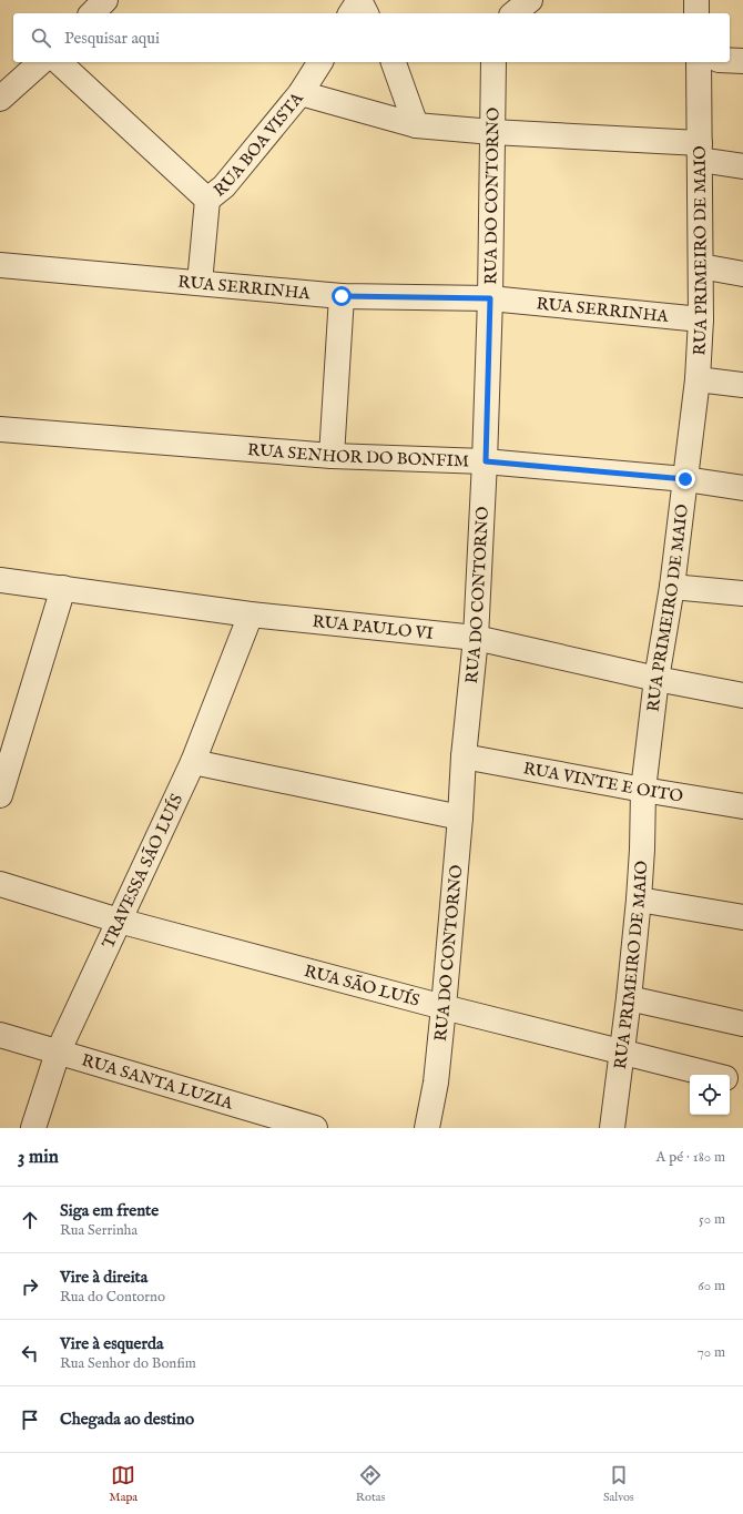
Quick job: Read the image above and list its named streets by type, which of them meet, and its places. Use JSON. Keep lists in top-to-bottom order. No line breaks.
{"streets":{"street":["RUA BOA VISTA","RUA DO CONTORNO","RUA PRIMEIRO DE MAIO","RUA SERRINHA","RUA SENHOR DO BONFIM","RUA PAULO VI","RUA VINTE E OITO","TRAVESSA SÃO LUÍS","RUA SÃO LUÍS","RUA SANTA LUZIA"]},"crossings":[["RUA BOA VISTA","RUA SERRINHA"],["RUA DO CONTORNO","RUA SERRINHA"],["RUA DO CONTORNO","RUA SENHOR DO BONFIM"],["RUA DO CONTORNO","RUA PAULO VI"],["RUA DO CONTORNO","RUA VINTE E OITO"],["RUA DO CONTORNO","RUA SÃO LUÍS"],["RUA PRIMEIRO DE MAIO","RUA SERRINHA"],["RUA PRIMEIRO DE MAIO","RUA SENHOR DO BONFIM"],["RUA PRIMEIRO DE MAIO","RUA PAULO VI"],["RUA PRIMEIRO DE MAIO","RUA VINTE E OITO"],["RUA PRIMEIRO DE MAIO","RUA SÃO LUÍS"],["RUA PAULO VI","TRAVESSA SÃO LUÍS"],["TRAVESSA SÃO LUÍS","RUA SÃO LUÍS"],["TRAVESSA SÃO LUÍS","RUA SANTA LUZIA"]],"page":{"search":"Pesquisar aqui","heading":["3 min","A pé · 180 m"],"list":[["Siga em frente","Rua Serrinha","50 m"],["Vire à direita","Rua do Contorno","60 m"],["Vire à esquerda","Rua Senhor do Bonfim","70 m"],"Chegada ao destino"],"nav":["Mapa","Rotas","Salvos"]}}
